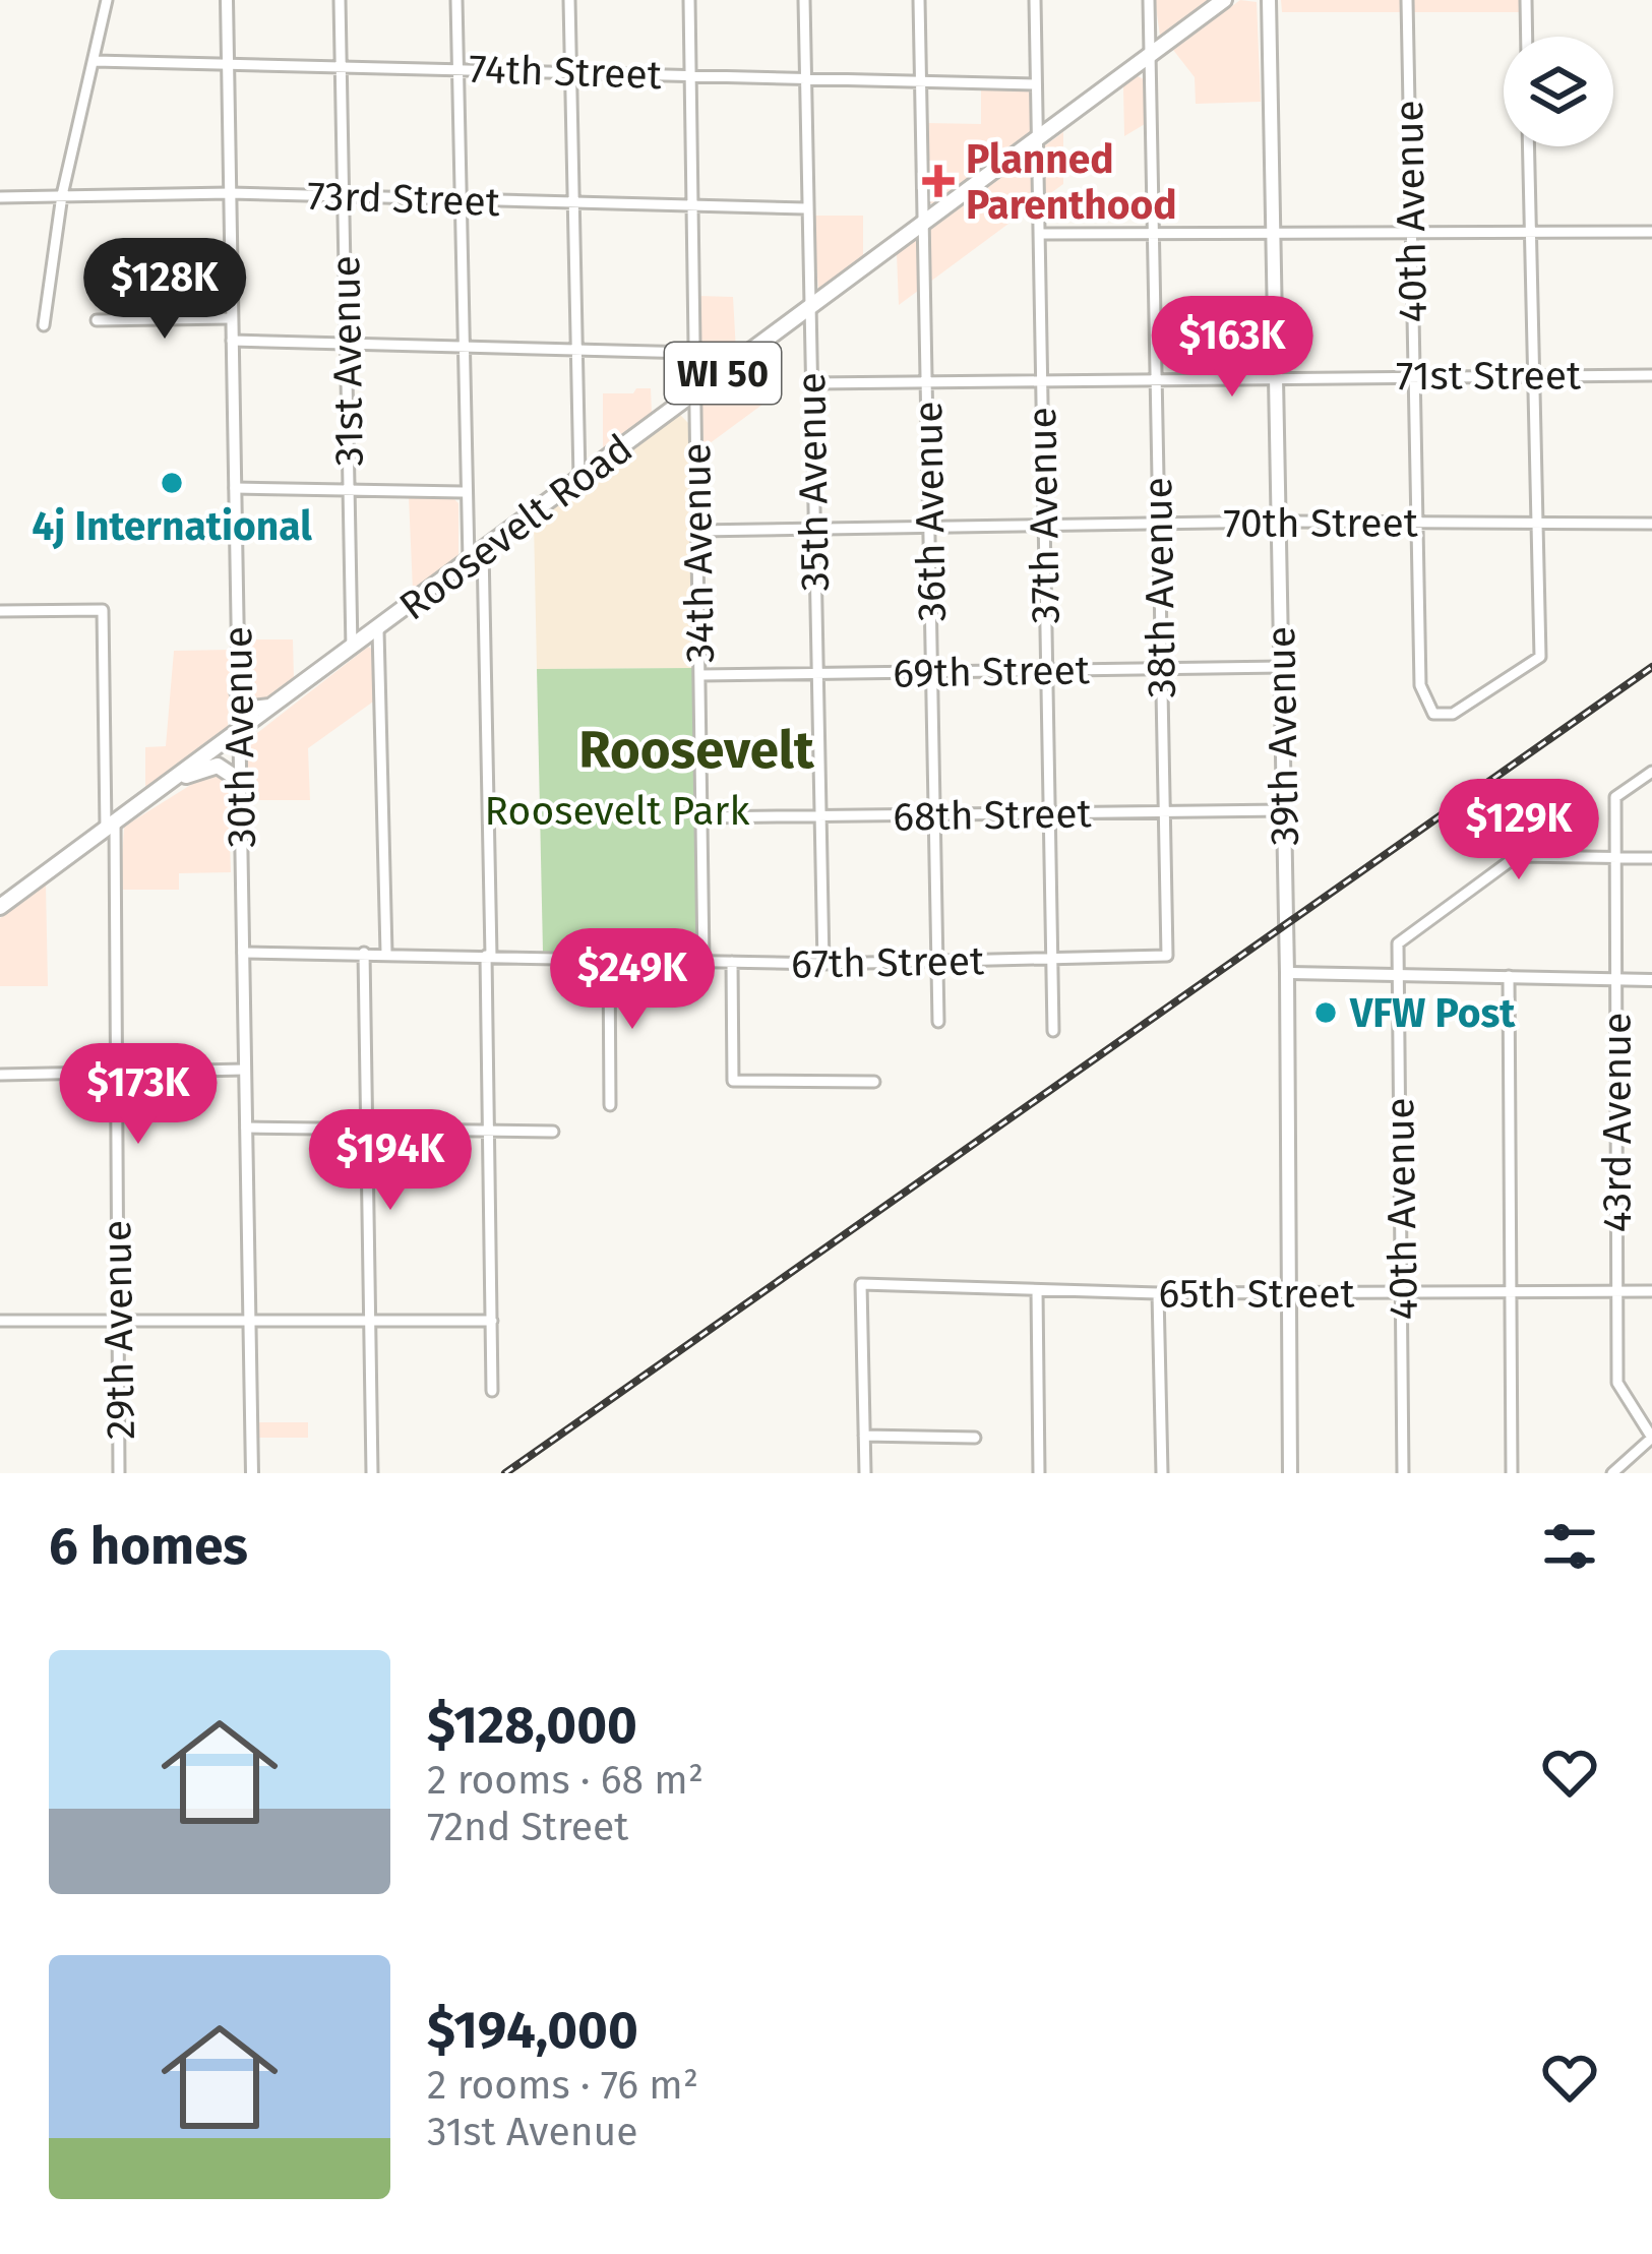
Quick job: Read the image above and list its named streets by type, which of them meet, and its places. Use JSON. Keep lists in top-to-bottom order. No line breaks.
{"streets":{"main road":["WI 50","Roosevelt Road","39th Avenue"],"street":["74th Street","73rd Street","40th Avenue","31st Avenue","71st Street","35th Avenue","36th Avenue","37th Avenue","70th Street","34th Avenue","38th Avenue","69th Street","30th Avenue","68th Street","67th Street","43rd Avenue","65th Street","29th Avenue"]},"crossings":[["74th Street","31st Avenue"],["74th Street","35th Avenue"],["74th Street","36th Avenue"],["74th Street","37th Avenue"],["74th Street","34th Avenue"],["74th Street","30th Avenue"],["73rd Street","31st Avenue"],["73rd Street","35th Avenue"],["73rd Street","34th Avenue"],["73rd Street","30th Avenue"],["40th Avenue","71st Street"],["40th Avenue","70th Street"],["40th Avenue","43rd Avenue"],["40th Avenue","65th Street"],["31st Avenue","Roosevelt Road"],["71st Street","35th Avenue"],["71st Street","36th Avenue"],["71st Street","37th Avenue"],["71st Street","38th Avenue"],["71st Street","39th Avenue"],["35th Avenue","70th Street"],["35th Avenue","Roosevelt Road"],["35th Avenue","69th Street"],["35th Avenue","68th Street"],["35th Avenue","67th Street"],["36th Avenue","70th Street"],["36th Avenue","Roosevelt Road"],["36th Avenue","69th Street"],["36th Avenue","68th Street"],["36th Avenue","67th Street"],["37th Avenue","70th Street"],["37th Avenue","Roosevelt Road"],["37th Avenue","69th Street"],["37th Avenue","68th Street"],["37th Avenue","67th Street"],["70th Street","34th Avenue"],["70th Street","38th Avenue"],["70th Street","39th Avenue"],["Roosevelt Road","34th Avenue"],["Roosevelt Road","38th Avenue"],["Roosevelt Road","30th Avenue"],["Roosevelt Road","29th Avenue"],["34th Avenue","69th Street"],["34th Avenue","68th Street"],["34th Avenue","67th Street"],["38th Avenue","69th Street"],["38th Avenue","68th Street"],["38th Avenue","67th Street"],["69th Street","39th Avenue"],["39th Avenue","68th Street"],["39th Avenue","65th Street"],["30th Avenue","67th Street"],["43rd Avenue","65th Street"]],"districts":["Roosevelt"],"parks":["Roosevelt Park"],"places":{"health":["Planned Parenthood"],"other":["4j International","VFW Post"]},"page":{"price":["$128K","$163K","$129K","$249K","$173K","$194K"],"heading":"6 homes","list":[{"name":"$128,000","note":"2 rooms · 68 m² · 72nd Street"},{"name":"$194,000","note":"2 rooms · 76 m² · 31st Avenue"}]}}
